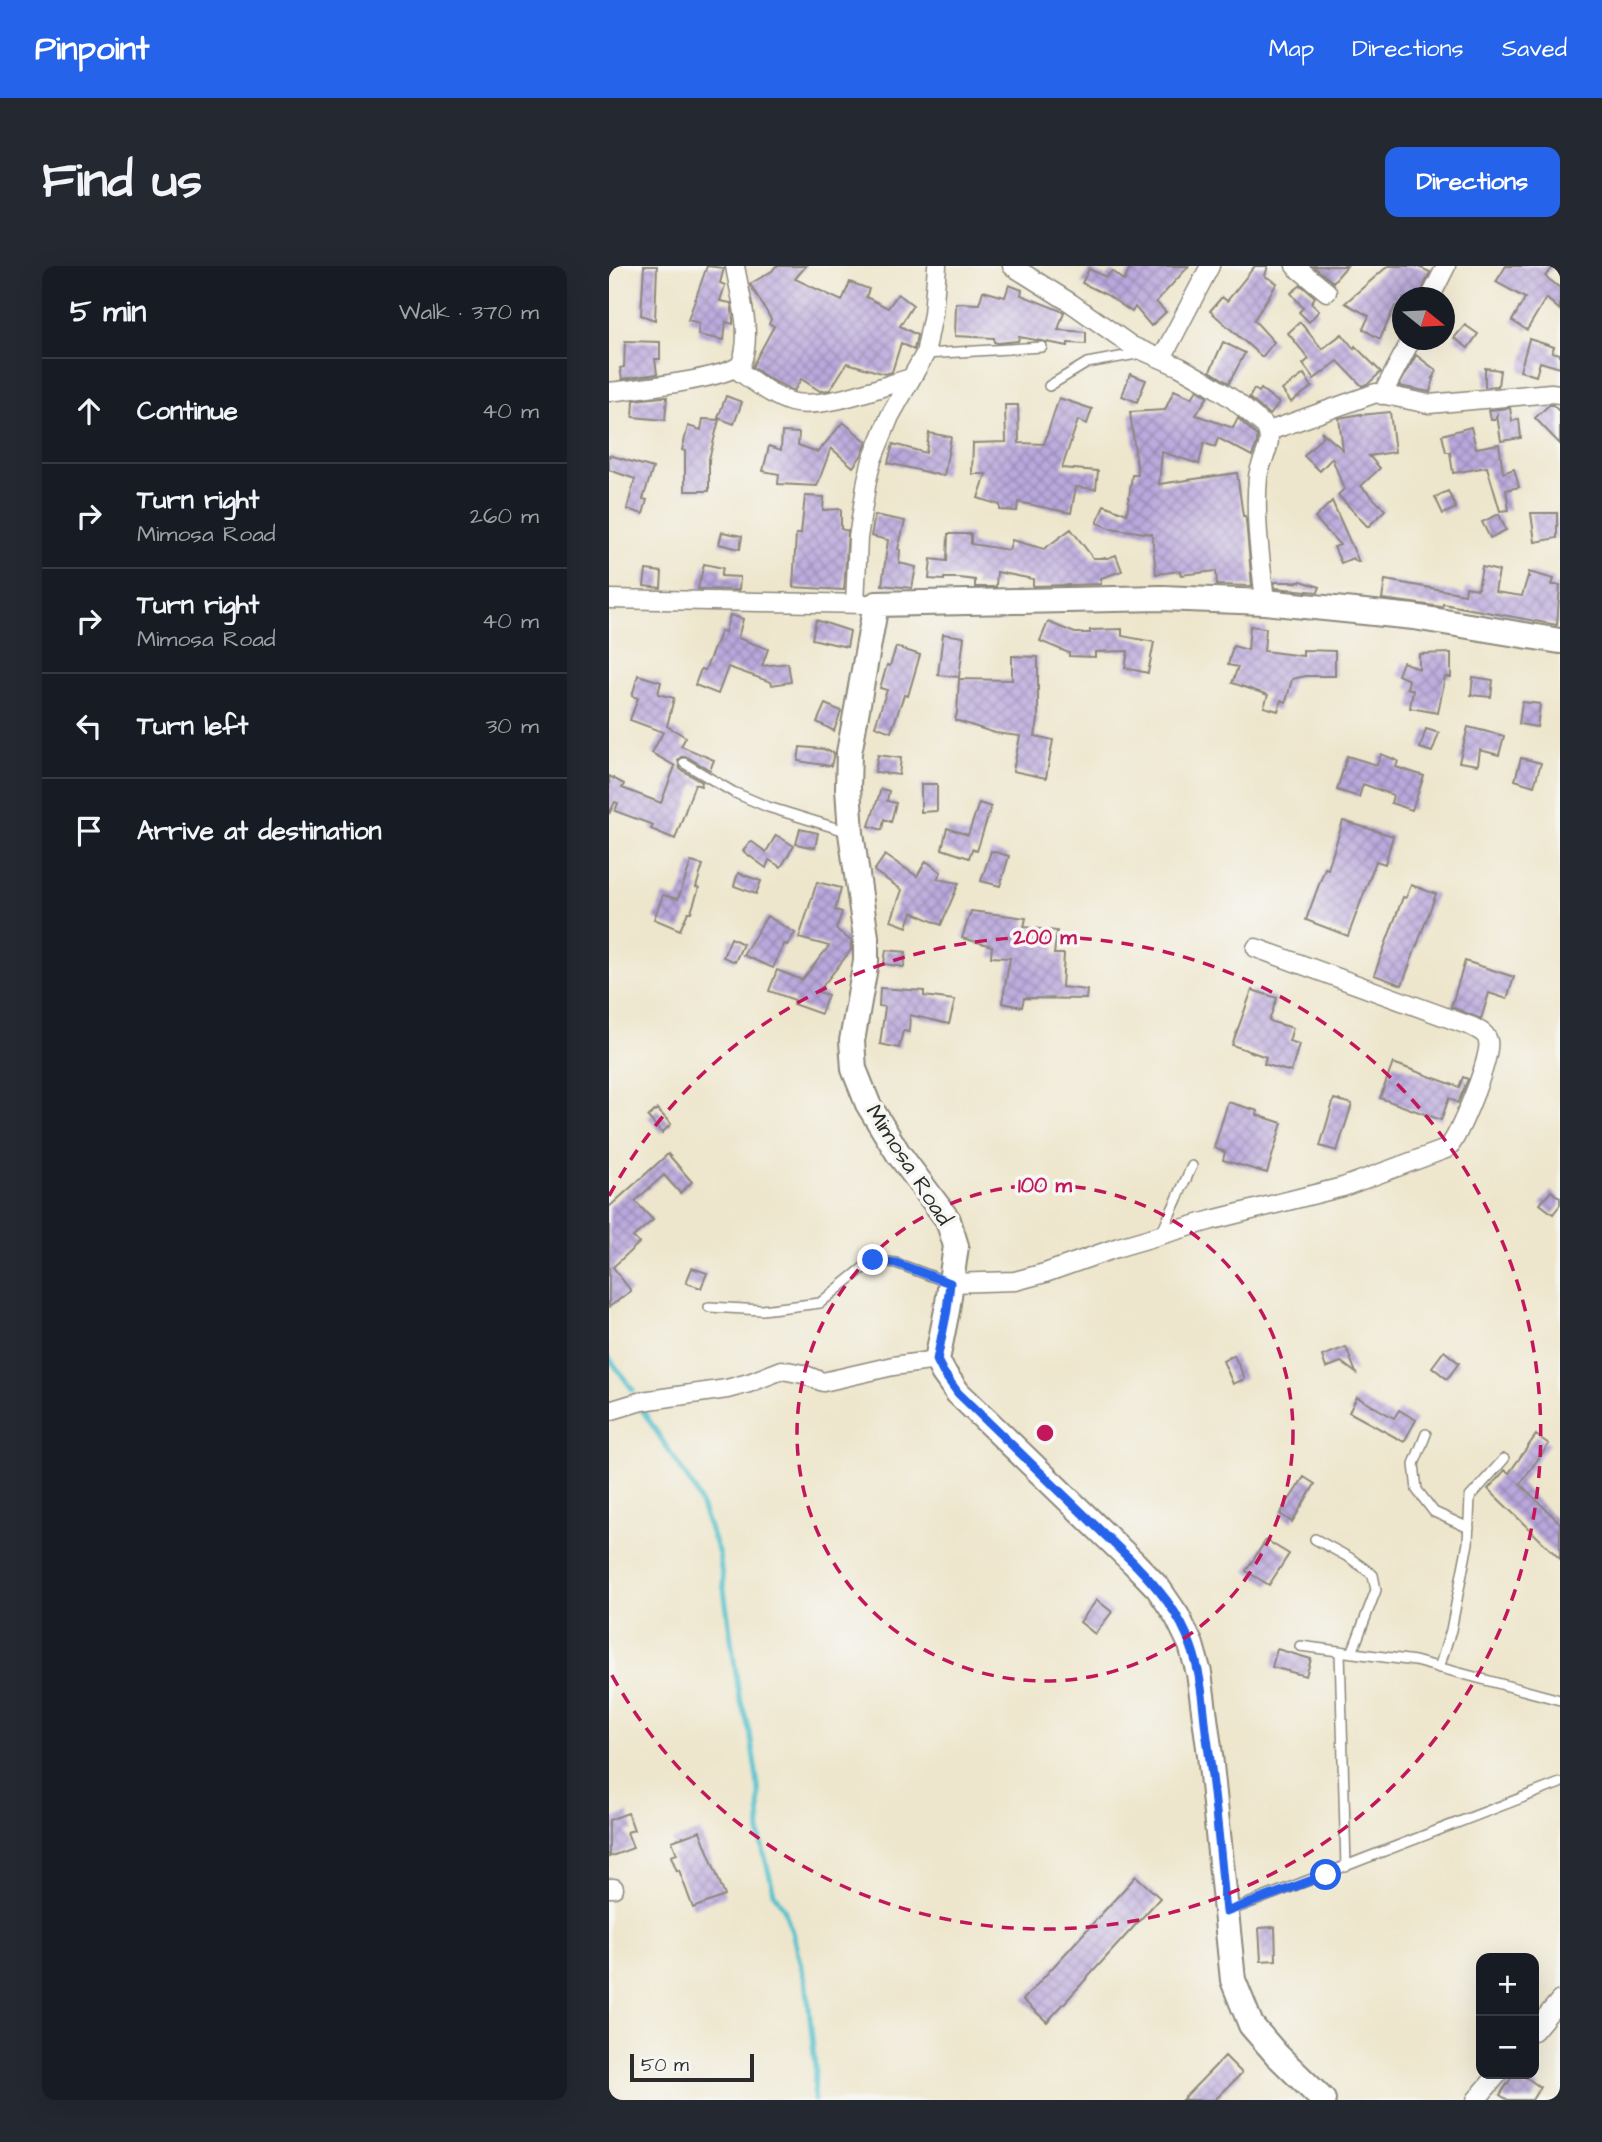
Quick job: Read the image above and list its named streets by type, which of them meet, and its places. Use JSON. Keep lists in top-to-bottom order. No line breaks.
{"streets":{"street":["Mimosa Road"]},"scale_bar":"50 m","north":"right","page":{"header":"Pinpoint","nav":["Map","Directions","Saved"],"buttons":"Directions","title":"Find us","heading":["5 min","Walk · 370 m"],"list":[["Continue","40 m"],["Turn right","Mimosa Road","260 m"],["Turn right","Mimosa Road","40 m"],["Turn left","30 m"],"Arrive at destination"],"map_buttons":["+","−"],"scale":"50 m"},"rings":["200 m","100 m"]}
